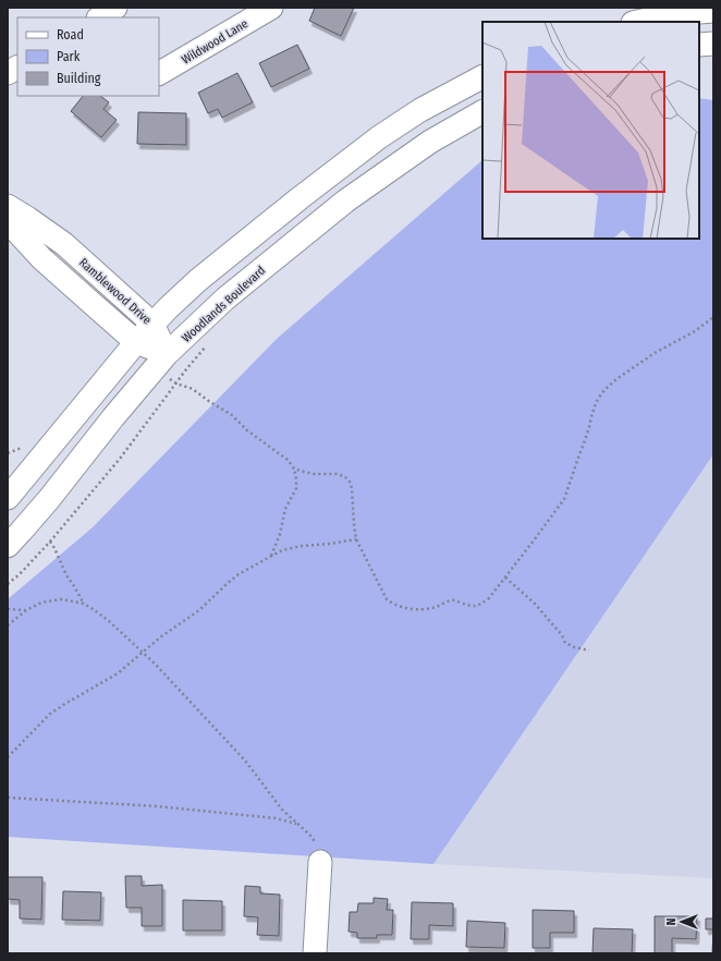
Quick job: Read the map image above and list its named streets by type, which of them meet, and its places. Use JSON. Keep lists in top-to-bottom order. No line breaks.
{"streets":{"street":["Wildwood Lane","Ramblewood Drive","Woodlands Boulevard"]},"crossings":[["Ramblewood Drive","Woodlands Boulevard"]],"legend":["Road","Park","Building"],"north":"left"}
